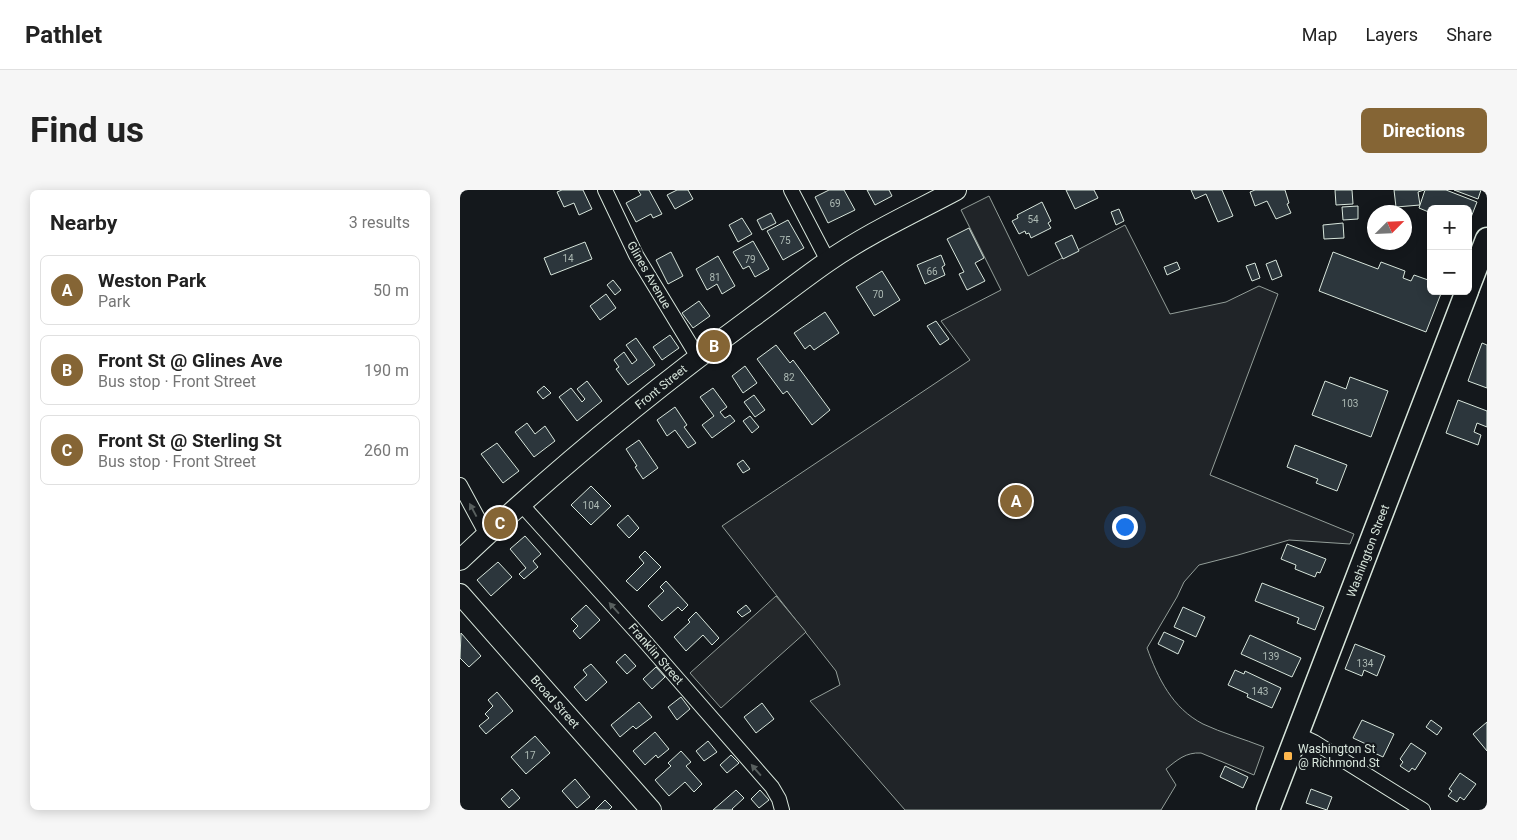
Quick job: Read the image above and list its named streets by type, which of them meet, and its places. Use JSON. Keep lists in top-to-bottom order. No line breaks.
{"streets":{"main road":["Washington Street"],"street":["Glines Avenue","Front Street","Franklin Street","Broad Street"]},"crossings":[["Glines Avenue","Front Street"],["Front Street","Franklin Street"]],"one_way":["Franklin Street"],"places":{"transit":["Washington St @ Richmond St"]},"house_numbers":["69","54","75","14","79","66","81","70","82","103","104","139","134","143","17"],"north":"top right","page":{"header":"Pathlet","nav":["Map","Layers","Share"],"buttons":"Directions","title":"Find us","heading":["Nearby","3 results"],"map_buttons":["+","−"],"list":[{"mark":"A","name":"Weston Park","note":"Park","value":"50 m"},{"mark":"B","name":"Front St @ Glines Ave","note":"Bus stop · Front Street","value":"190 m"},{"mark":"C","name":"Front St @ Sterling St","note":"Bus stop · Front Street","value":"260 m"}],"pins":["B","A","C"]}}
